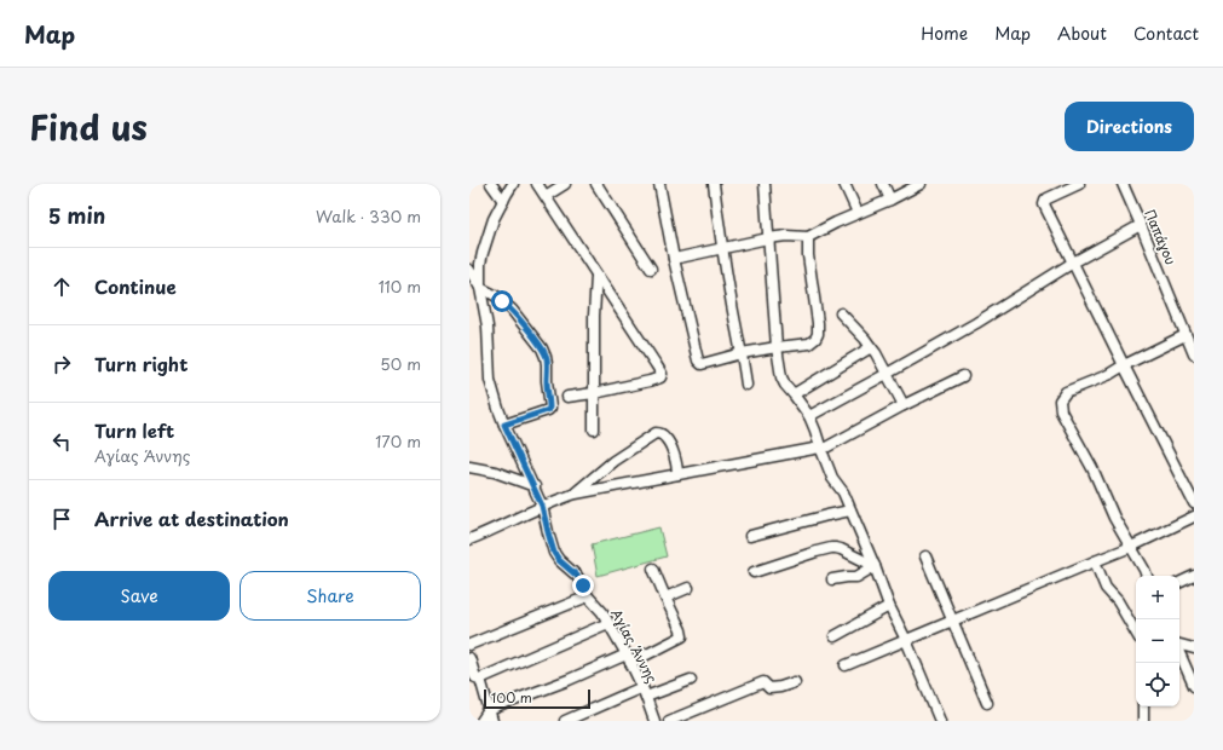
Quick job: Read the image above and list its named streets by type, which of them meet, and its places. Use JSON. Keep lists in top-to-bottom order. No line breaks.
{"streets":{"street":["Παπάγου","Αγίας Άννης"]},"scale_bar":"100 m","page":{"header":"Map","nav":["Home","Map","About","Contact"],"title":"Find us","buttons":["Directions",["Save","Share"]],"heading":["5 min","Walk · 330 m"],"list":[["Continue","110 m"],["Turn right","50 m"],["Turn left","Αγίας Άννης","170 m"],"Arrive at destination"],"map_buttons":["+","−"],"scale":"100 m"}}
